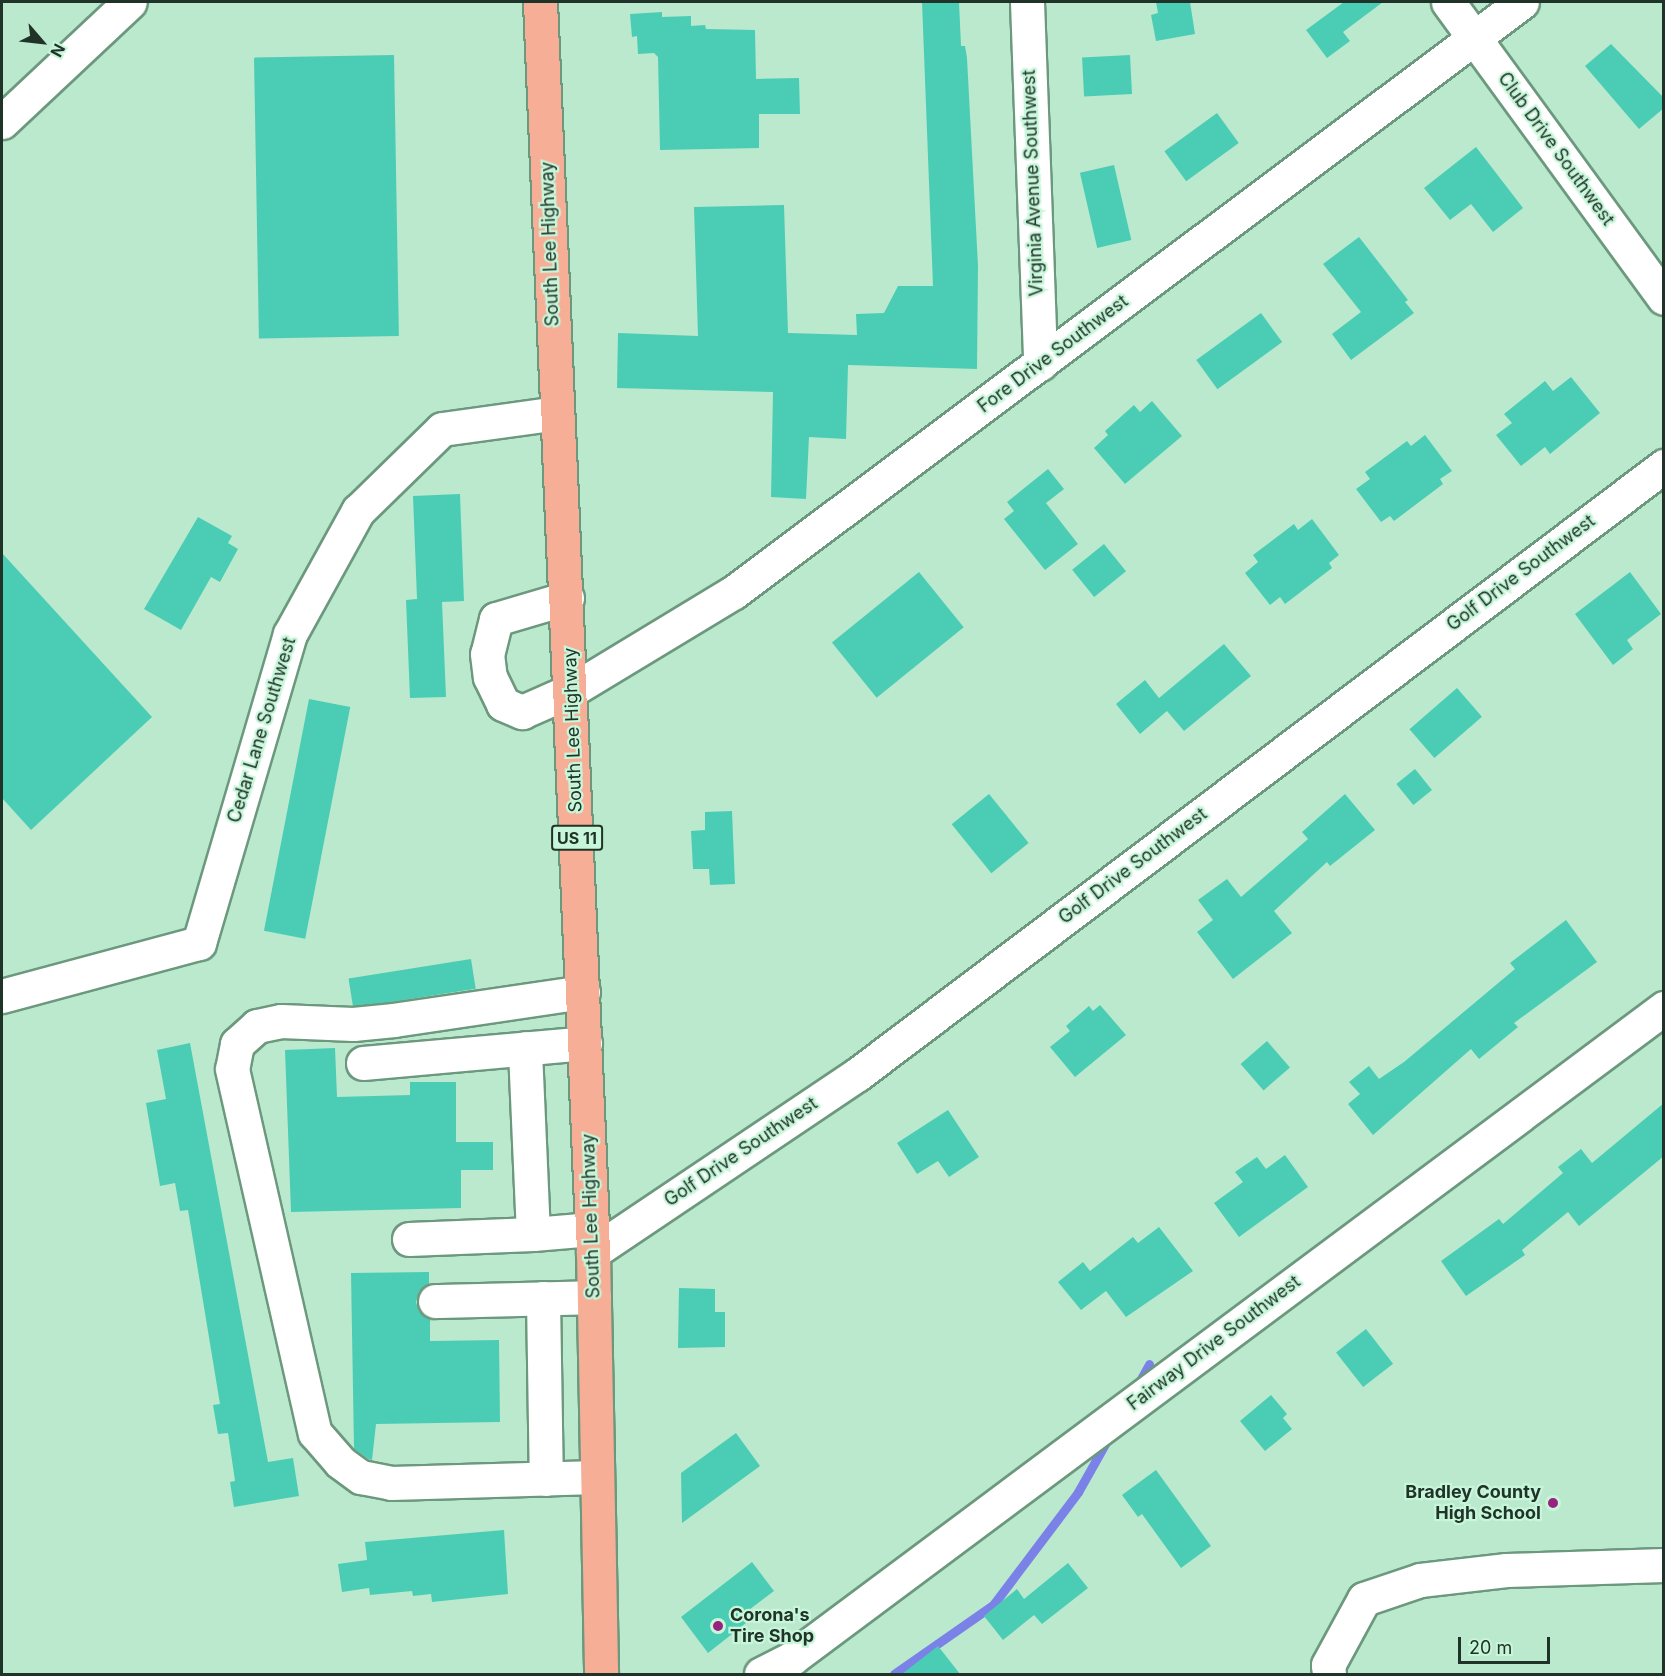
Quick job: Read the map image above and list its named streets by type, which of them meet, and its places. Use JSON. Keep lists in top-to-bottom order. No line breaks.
{"streets":{"main road":["South Lee Highway","US 11"],"street":["Club Drive Southwest","Virginia Avenue Southwest","Fore Drive Southwest","Golf Drive Southwest","Cedar Lane Southwest","Fairway Drive Southwest"]},"crossings":[["Club Drive Southwest","Fore Drive Southwest"],["Virginia Avenue Southwest","Fore Drive Southwest"],["South Lee Highway","Fore Drive Southwest"],["South Lee Highway","Golf Drive Southwest"],["South Lee Highway","Cedar Lane Southwest"]],"places":["Bradley County High School","Corona's Tire Shop"],"scale_bar":"20 m","north":"bottom right"}
